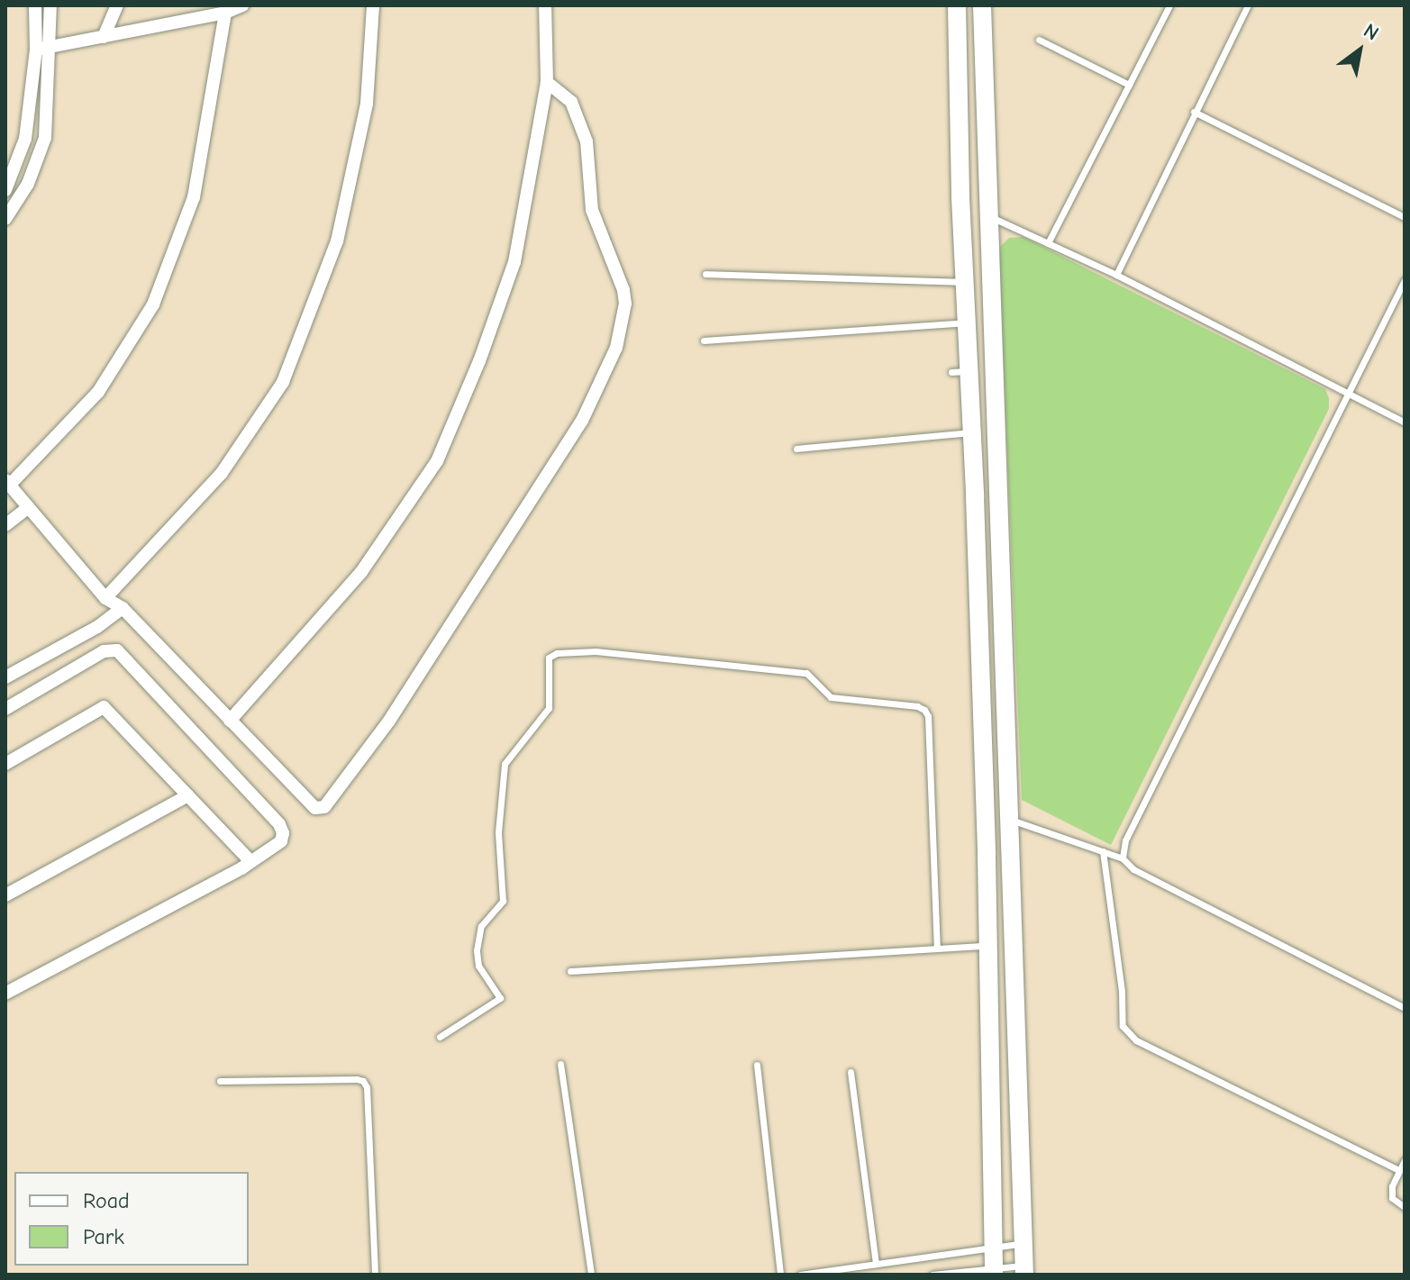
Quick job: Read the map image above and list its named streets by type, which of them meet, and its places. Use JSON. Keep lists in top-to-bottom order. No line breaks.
{"legend":["Road","Park"],"north":"top right"}
